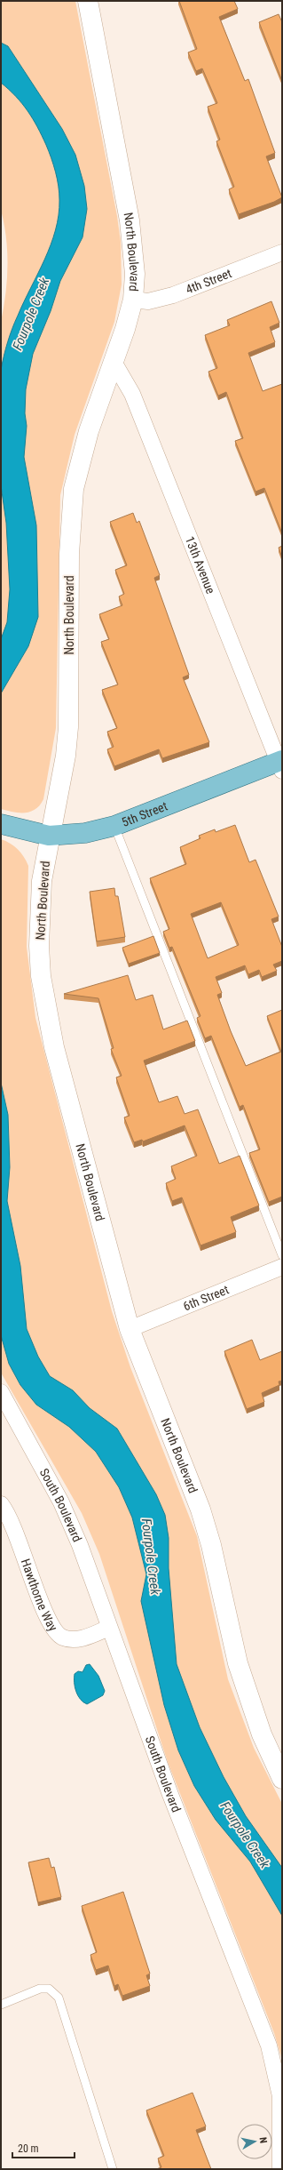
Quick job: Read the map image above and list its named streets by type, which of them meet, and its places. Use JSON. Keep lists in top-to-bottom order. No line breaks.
{"streets":{"main road":["5th Street"],"street":["North Boulevard","4th Street","13th Avenue","6th Street","South Boulevard","Hawthorne Way"]},"crossings":[["North Boulevard","4th Street"],["North Boulevard","13th Avenue"],["North Boulevard","5th Street"],["North Boulevard","6th Street"],["13th Avenue","5th Street"],["South Boulevard","Hawthorne Way"]],"water":["Fourpole Creek"],"scale_bar":"20 m","north":"right"}
